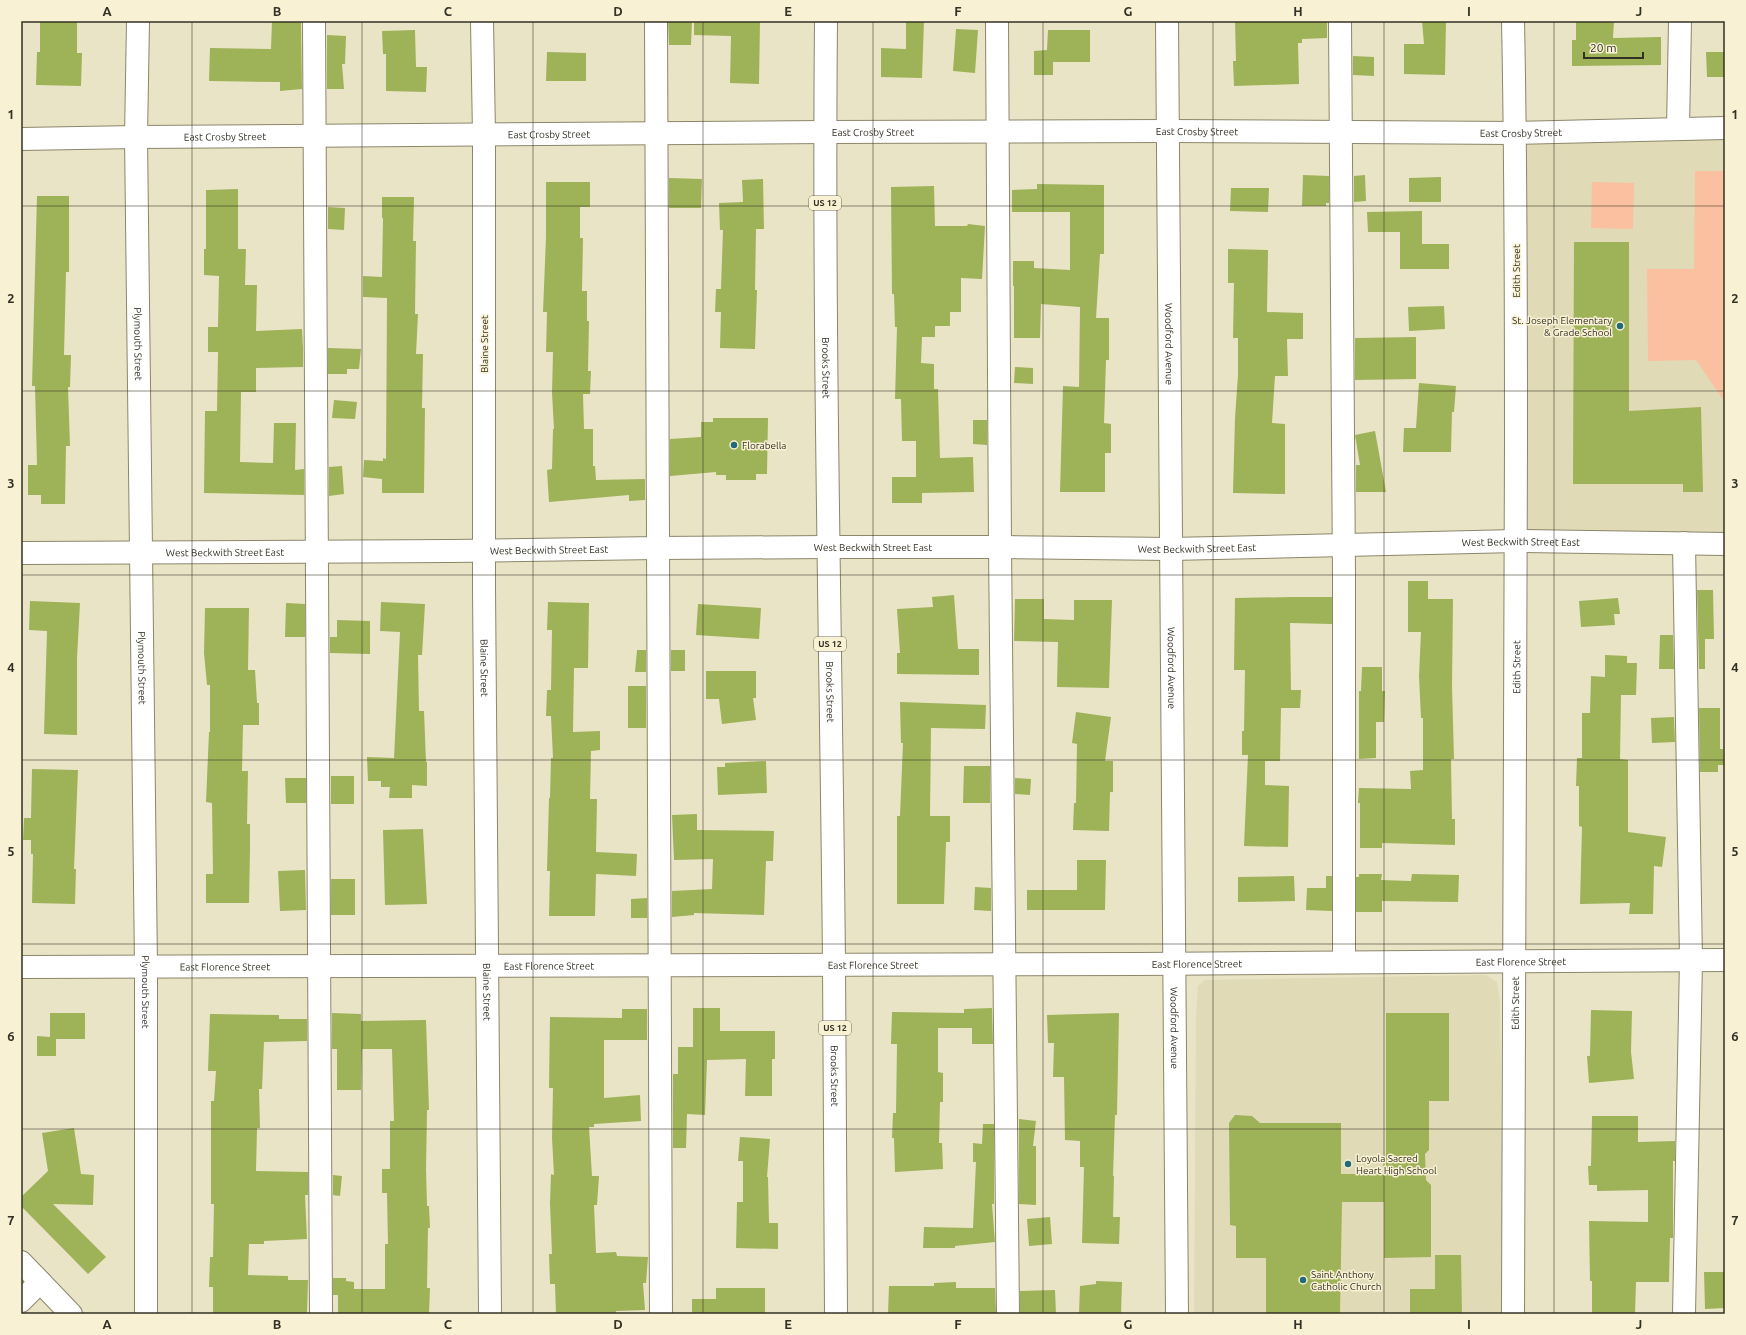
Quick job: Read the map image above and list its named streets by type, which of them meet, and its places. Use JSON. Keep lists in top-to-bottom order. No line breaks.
{"streets":{"main road":["East Crosby Street","US 12","Edith Street","Plymouth Street","Blaine Street","Woodford Avenue","Brooks Street","West Beckwith Street East","East Florence Street"]},"crossings":[["East Crosby Street","Edith Street"],["East Crosby Street","Plymouth Street"],["East Crosby Street","Blaine Street"],["East Crosby Street","Woodford Avenue"],["East Crosby Street","Brooks Street"],["Edith Street","West Beckwith Street East"],["Edith Street","East Florence Street"],["Plymouth Street","West Beckwith Street East"],["Plymouth Street","East Florence Street"],["Blaine Street","West Beckwith Street East"],["Blaine Street","East Florence Street"],["Woodford Avenue","West Beckwith Street East"],["Woodford Avenue","East Florence Street"],["Brooks Street","West Beckwith Street East"],["Brooks Street","East Florence Street"]],"places":["St. Joseph Elementary & Grade School","Florabella","Loyola Sacred Heart High School","Saint Anthony Catholic Church"],"scale_bar":"20 m","grid":{"columns":["A","B","C","D","E","F","G","H","I","J"],"rows":["1","2","3","4","5","6","7"]}}
